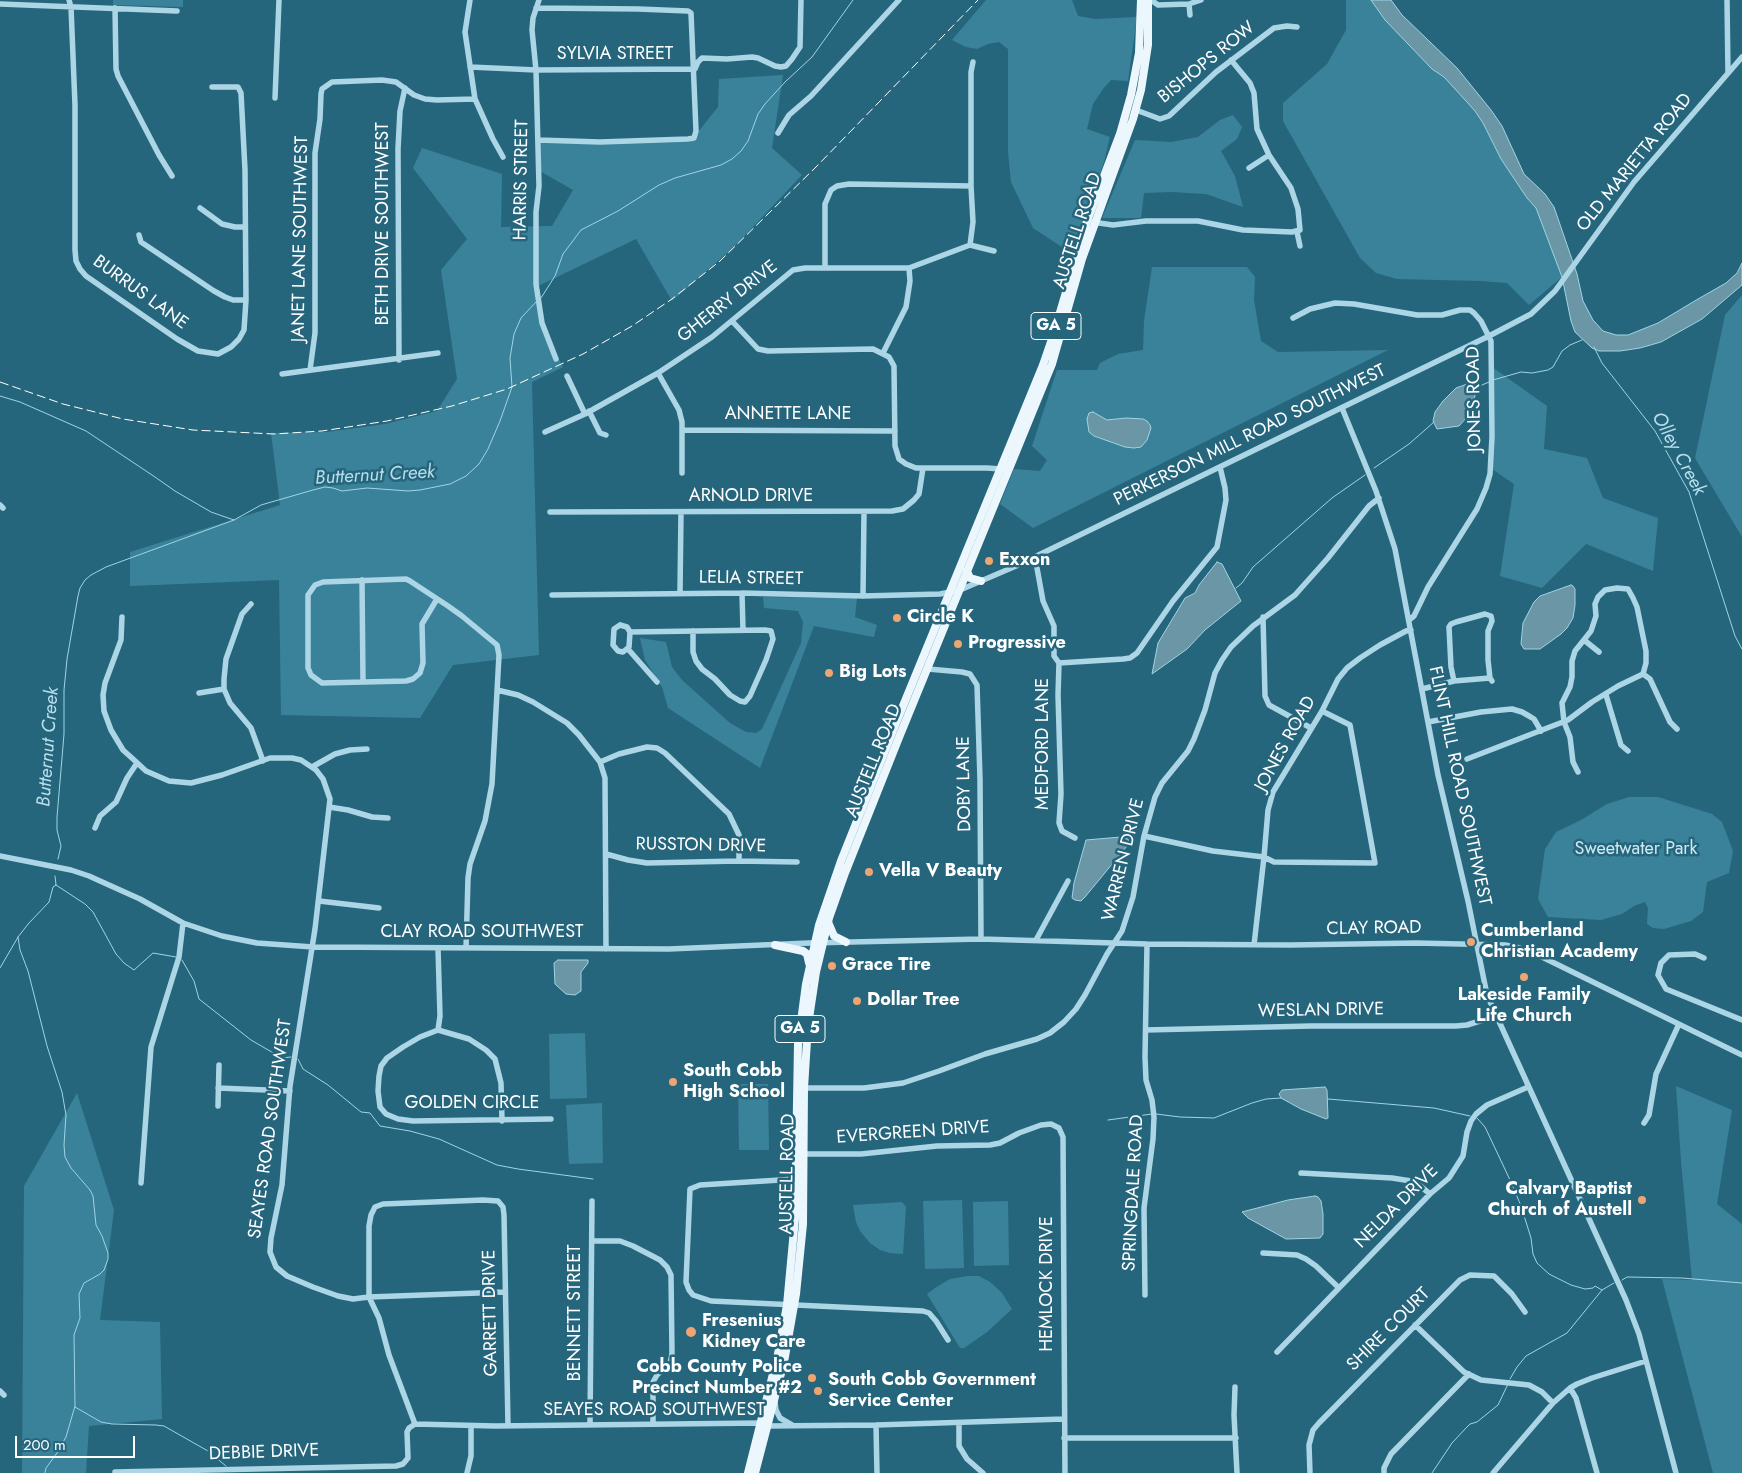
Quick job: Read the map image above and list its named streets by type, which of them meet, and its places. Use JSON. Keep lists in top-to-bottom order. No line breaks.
{"streets":{"main road":["AUSTELL ROAD","GA 5"],"street":["SYLVIA STREET","BISHOPS ROW","OLD MARIETTA ROAD","HARRIS STREET","BETH DRIVE SOUTHWEST","JANET LANE SOUTHWEST","BURRUS LANE","GHERRY DRIVE","JONES ROAD","ANNETTE LANE","PERKERSON MILL ROAD SOUTHWEST","ARNOLD DRIVE","LELIA STREET","MEDFORD LANE","DOBY LANE","FLINT HILL ROAD SOUTHWEST","RUSSTON DRIVE","WARREN DRIVE","CLAY ROAD","CLAY ROAD SOUTHWEST","WESLAN DRIVE","GOLDEN CIRCLE","SEAYES ROAD SOUTHWEST","EVERGREEN DRIVE","SPRINGDALE ROAD","NELDA DRIVE","HEMLOCK DRIVE","GARRETT DRIVE","BENNETT STREET","SHIRE COURT","DEBBIE DRIVE"]},"crossings":[["SYLVIA STREET","HARRIS STREET"],["BISHOPS ROW","AUSTELL ROAD"],["OLD MARIETTA ROAD","PERKERSON MILL ROAD SOUTHWEST"],["BETH DRIVE SOUTHWEST","JANET LANE SOUTHWEST"],["AUSTELL ROAD","PERKERSON MILL ROAD SOUTHWEST"],["AUSTELL ROAD","LELIA STREET"],["AUSTELL ROAD","DOBY LANE"],["AUSTELL ROAD","WARREN DRIVE"],["AUSTELL ROAD","CLAY ROAD SOUTHWEST"],["AUSTELL ROAD","SEAYES ROAD SOUTHWEST"],["AUSTELL ROAD","EVERGREEN DRIVE"],["JONES ROAD","PERKERSON MILL ROAD SOUTHWEST"],["JONES ROAD","FLINT HILL ROAD SOUTHWEST"],["JONES ROAD","CLAY ROAD"],["PERKERSON MILL ROAD SOUTHWEST","LELIA STREET"],["PERKERSON MILL ROAD SOUTHWEST","MEDFORD LANE"],["PERKERSON MILL ROAD SOUTHWEST","FLINT HILL ROAD SOUTHWEST"],["DOBY LANE","CLAY ROAD"],["DOBY LANE","CLAY ROAD SOUTHWEST"],["FLINT HILL ROAD SOUTHWEST","WARREN DRIVE"],["FLINT HILL ROAD SOUTHWEST","CLAY ROAD"],["FLINT HILL ROAD SOUTHWEST","WESLAN DRIVE"],["FLINT HILL ROAD SOUTHWEST","NELDA DRIVE"],["WARREN DRIVE","CLAY ROAD"],["CLAY ROAD","CLAY ROAD SOUTHWEST"],["CLAY ROAD","SPRINGDALE ROAD"],["CLAY ROAD SOUTHWEST","SEAYES ROAD SOUTHWEST"],["WESLAN DRIVE","SPRINGDALE ROAD"],["SEAYES ROAD SOUTHWEST","HEMLOCK DRIVE"],["SEAYES ROAD SOUTHWEST","GARRETT DRIVE"],["SEAYES ROAD SOUTHWEST","BENNETT STREET"],["SEAYES ROAD SOUTHWEST","DEBBIE DRIVE"],["EVERGREEN DRIVE","HEMLOCK DRIVE"]],"water":["Olley Creek","Butternut Creek"],"parks":["Sweetwater Park"],"places":["Exxon","Circle K","Progressive","Big Lots","Vella V Beauty","Cumberland Christian Academy","Grace Tire","Lakeside Family Life Church","Dollar Tree","South Cobb High School","Calvary Baptist Church of Austell","Fresenius Kidney Care","Cobb County Police Precinct Number #2","South Cobb Government Service Center"],"scale_bar":"200 m"}
